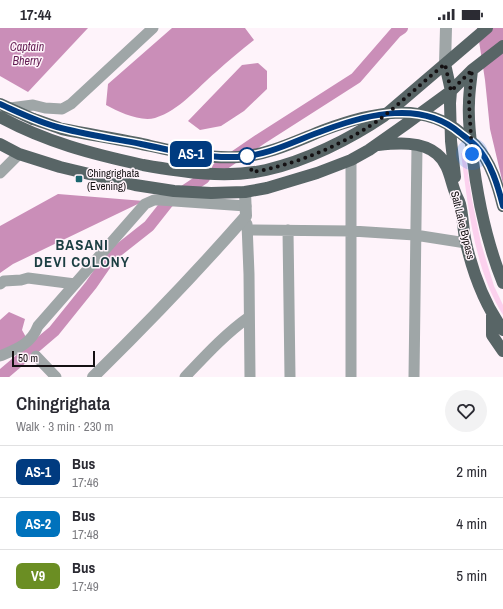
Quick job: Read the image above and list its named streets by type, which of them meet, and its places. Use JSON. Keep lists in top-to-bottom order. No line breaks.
{"streets":{"main road":["Salt Lake Bypass"]},"districts":["BASANI DEVI COLONY"],"water":["Captain Bherry"],"places":{"transit":["Chingrighata (Evening)"]},"lines":["bus line AS-1"],"scale_bar":"50 m","page":{"status":"17:44","on_map":"AS-1","scale":"50 m","heading":["Chingrighata","Walk · 3 min · 230 m"],"list":[{"mark":"AS-1","name":"Bus","note":"17:46","value":"2 min"},{"mark":"AS-2","name":"Bus","note":"17:48","value":"4 min"},{"mark":"V9","name":"Bus","note":"17:49","value":"5 min"}]}}
